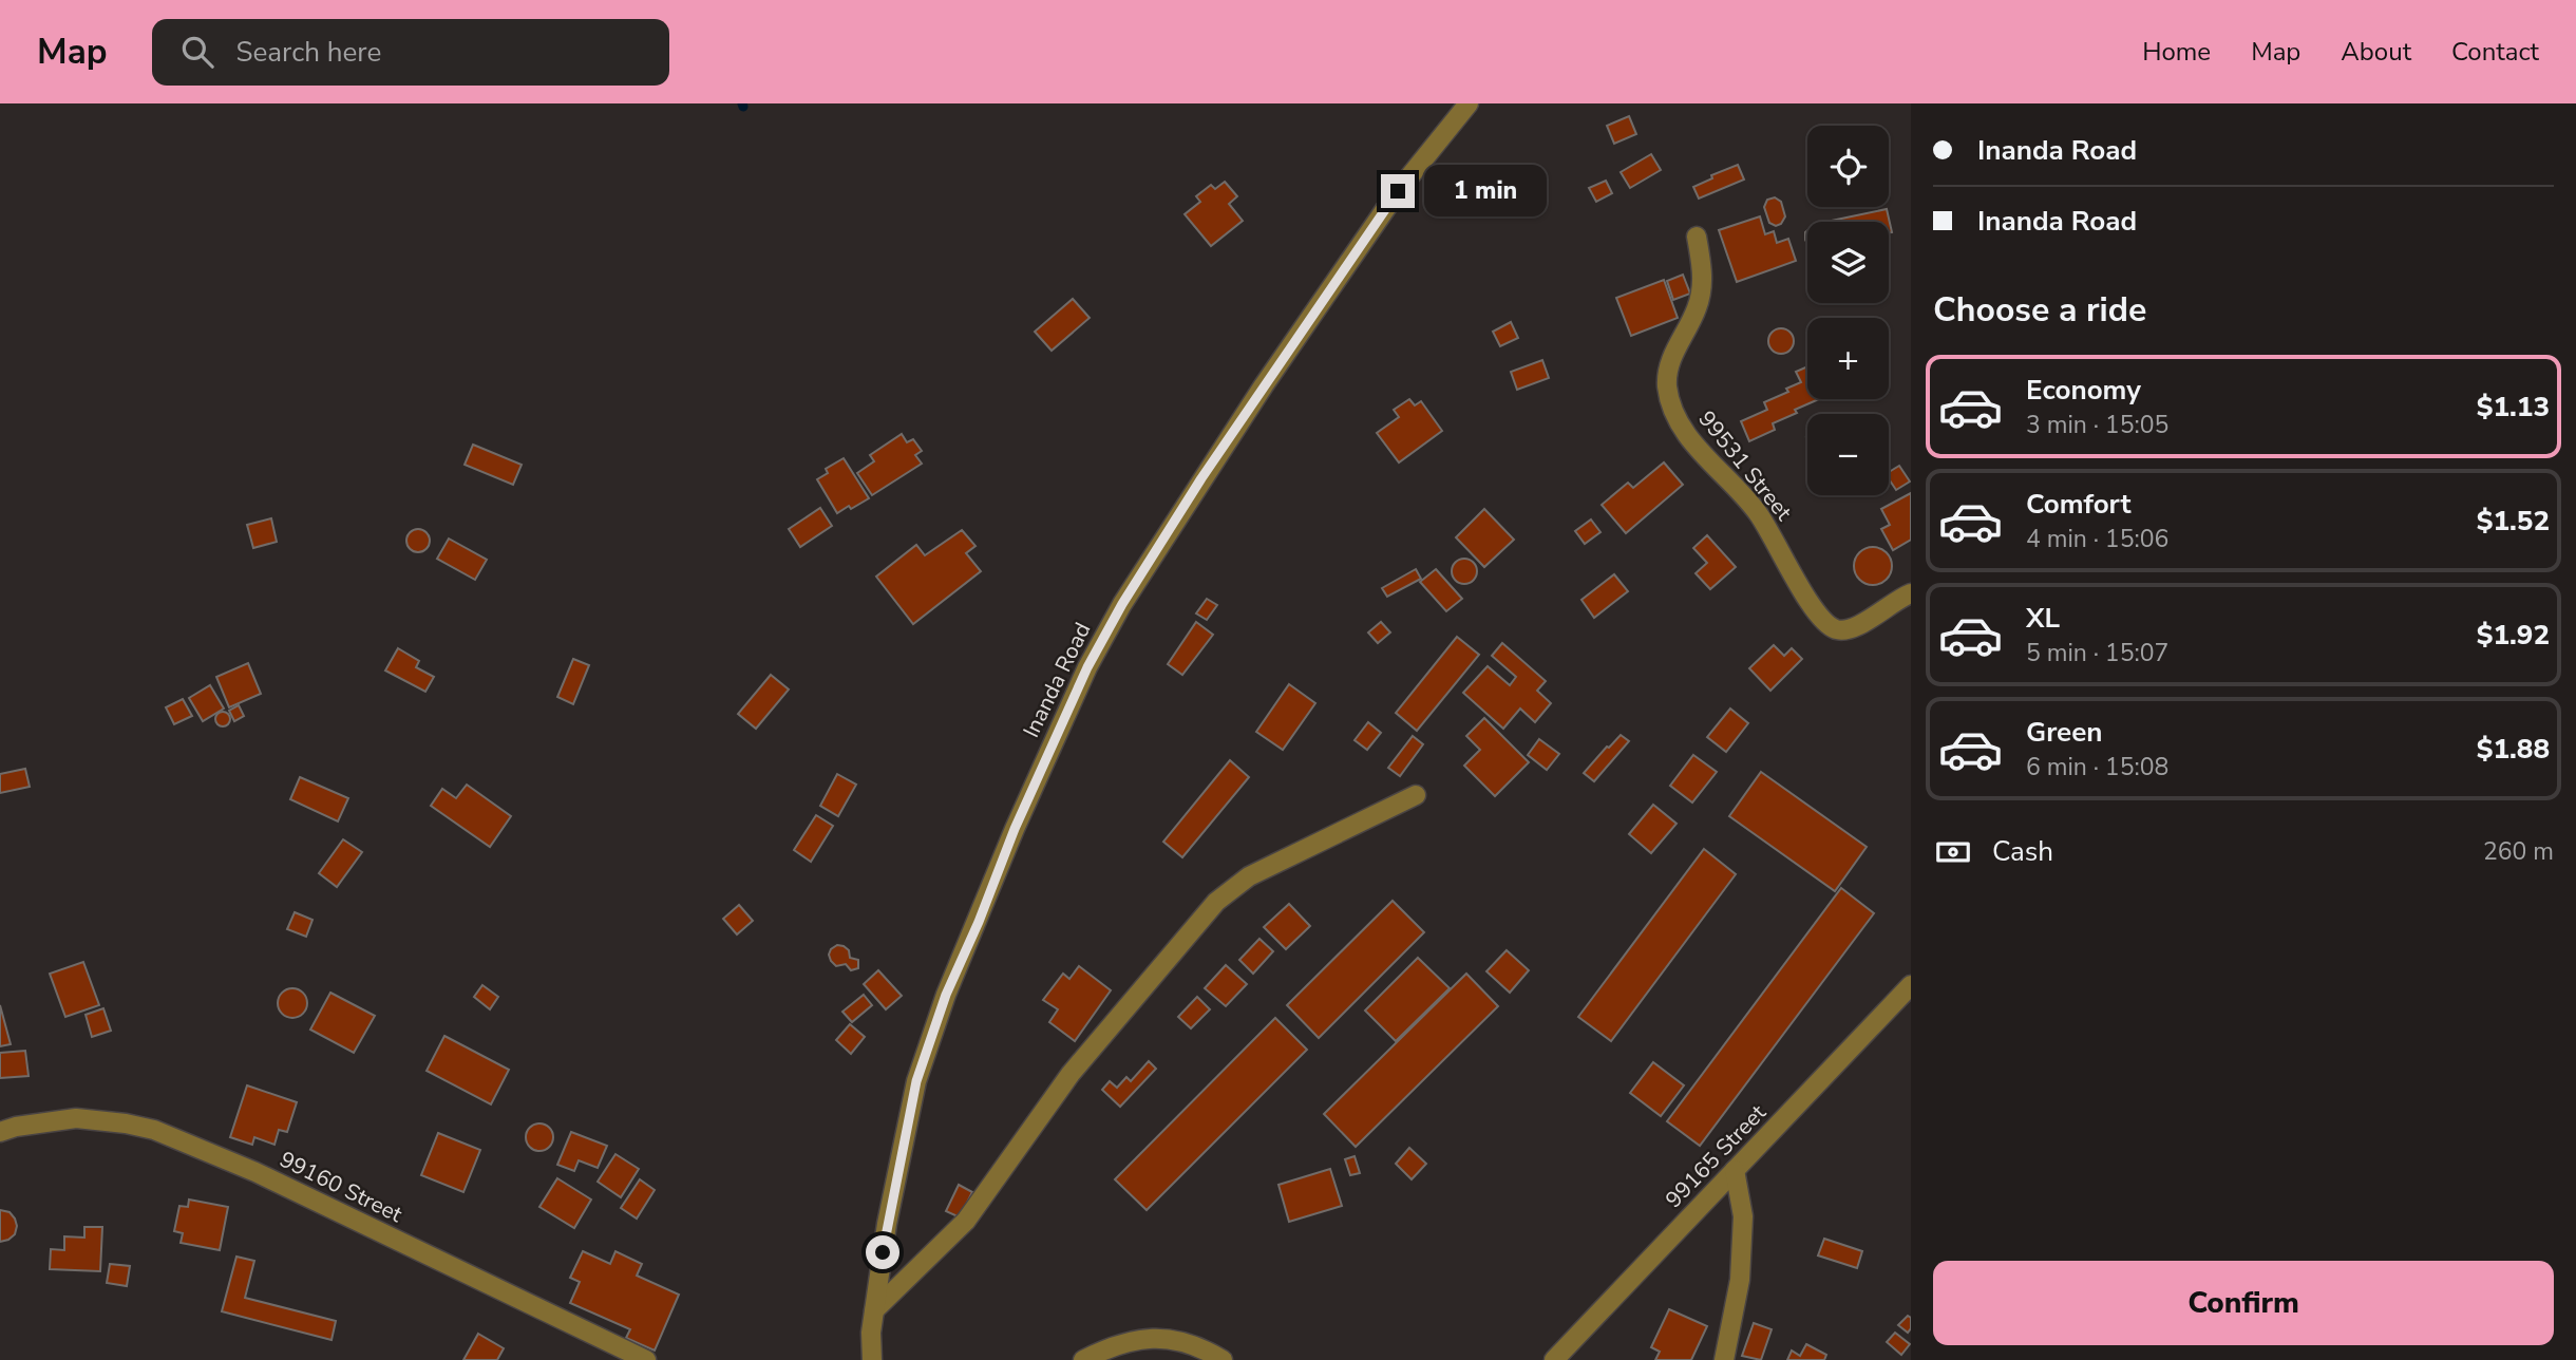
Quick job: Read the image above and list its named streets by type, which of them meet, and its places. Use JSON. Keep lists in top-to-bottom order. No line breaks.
{"streets":{"street":["99531 Street","Inanda Road","99165 Street","99160 Street"]},"page":{"header":"Map","search":"Search here","nav":["Home","Map","About","Contact"],"banner":["Inanda Road","Inanda Road"],"map_buttons":["+","−"],"bubble":"1 min","heading":"Choose a ride","list":[{"name":"Economy","note":"3 min · 15:05","value":"$1.13"},{"name":"Comfort","note":"4 min · 15:06","value":"$1.52"},{"name":"XL","note":"5 min · 15:07","value":"$1.92"},{"name":"Green","note":"6 min · 15:08","value":"$1.88"}],"pay":["Cash","260 m"],"buttons":"Confirm"}}
